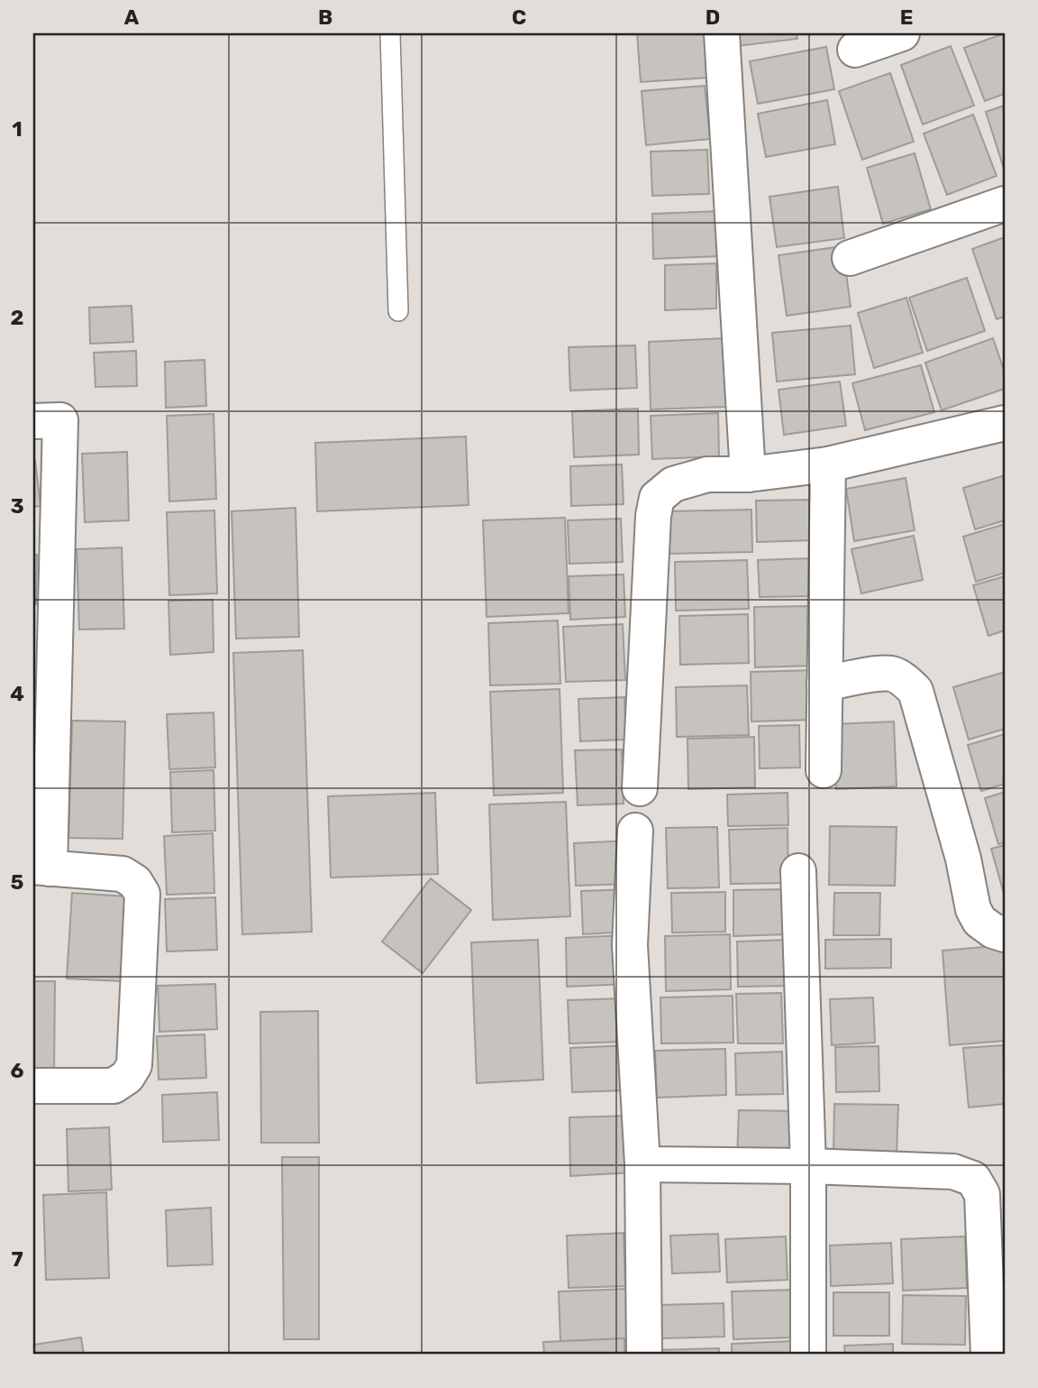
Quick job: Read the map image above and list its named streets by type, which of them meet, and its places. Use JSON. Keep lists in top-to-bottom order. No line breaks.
{"grid":{"columns":["A","B","C","D","E"],"rows":["1","2","3","4","5","6","7"]}}
